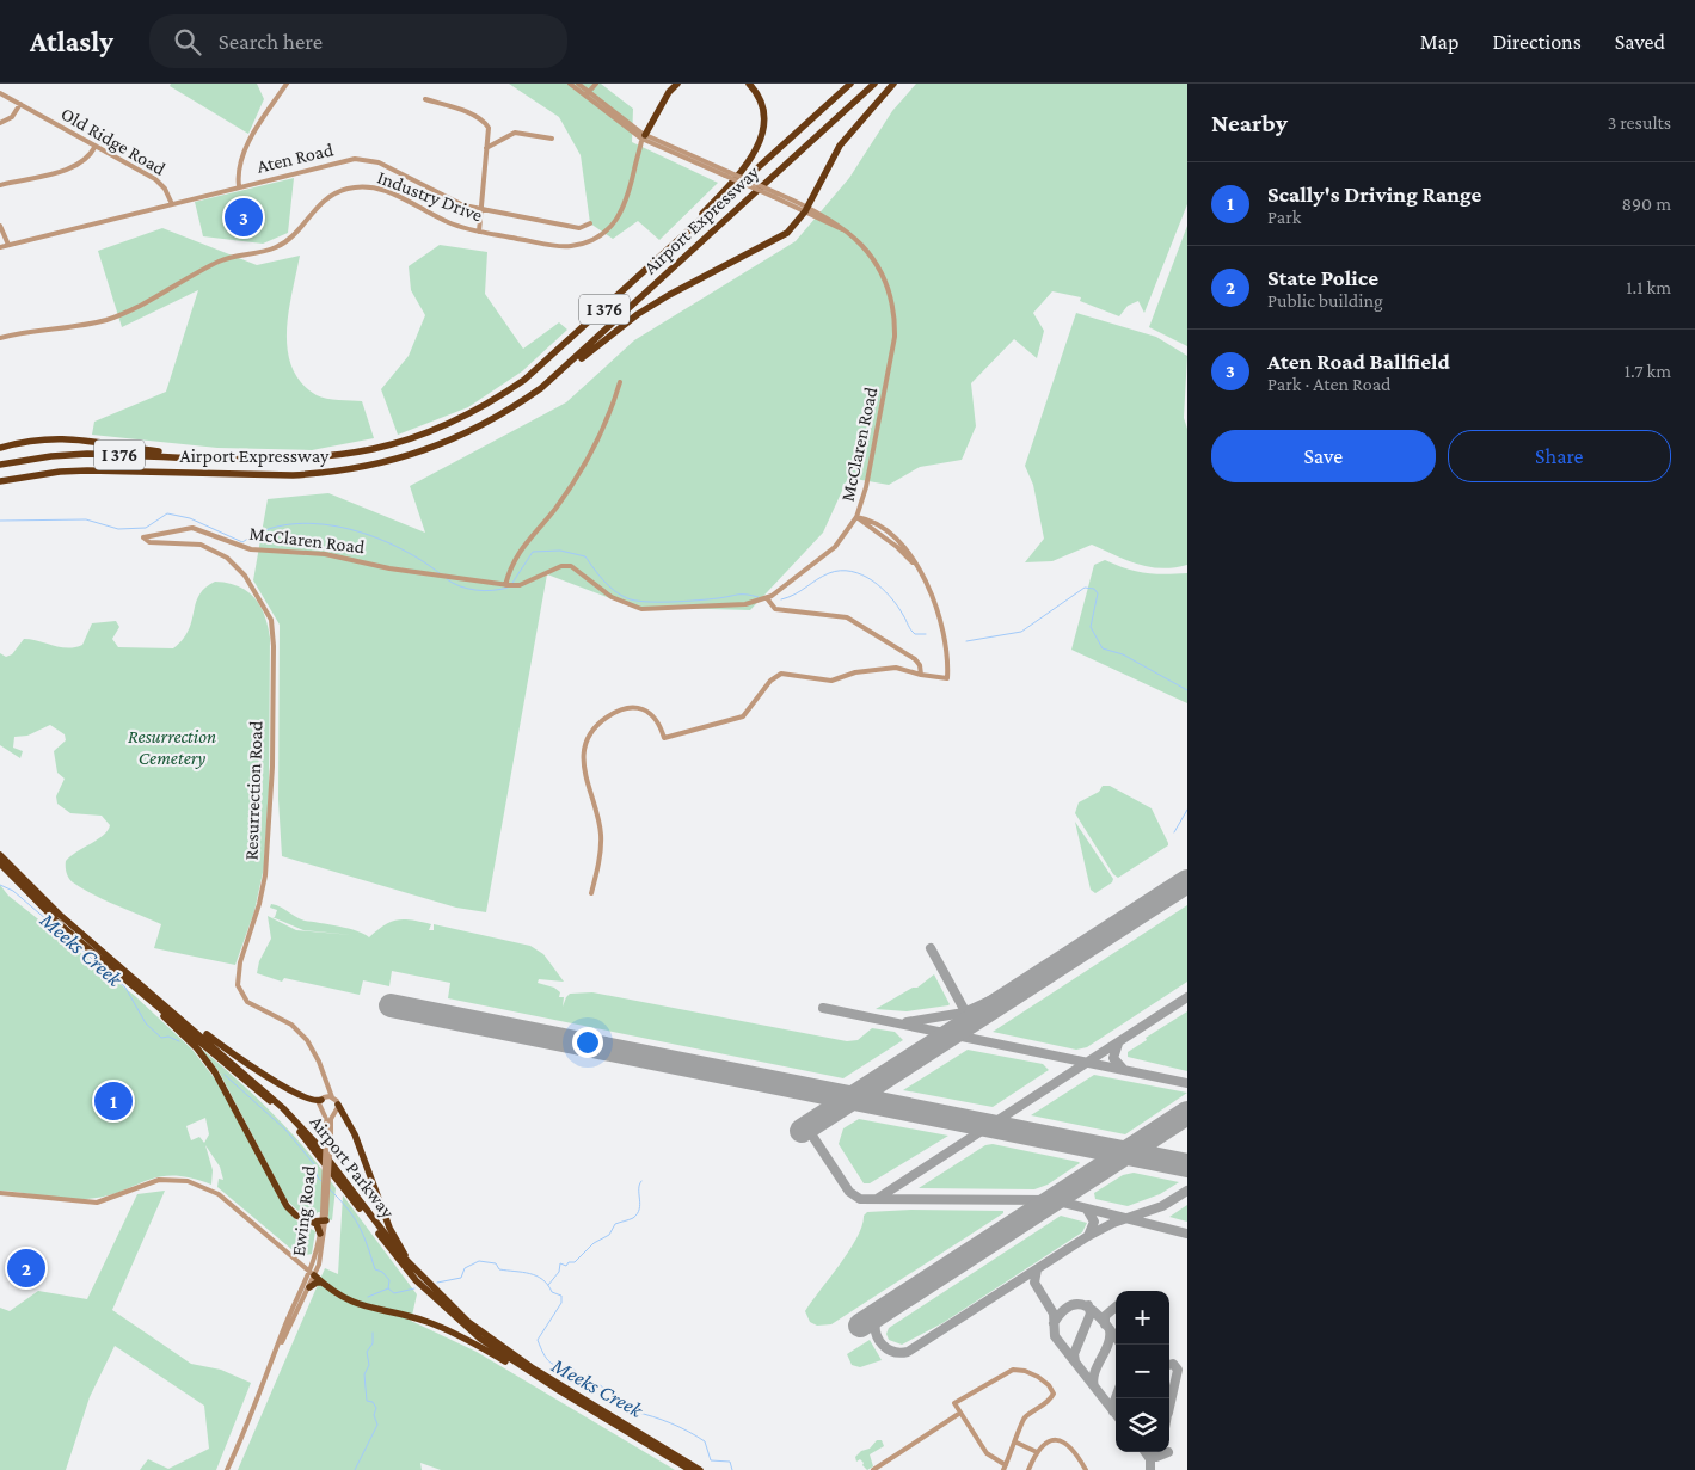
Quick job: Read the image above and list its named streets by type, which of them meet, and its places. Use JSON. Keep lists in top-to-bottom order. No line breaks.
{"streets":{"highway":["Airport Expressway","I 376","Airport Parkway"],"street":["Old Ridge Road","Aten Road","Industry Drive","McClaren Road","Resurrection Road","Ewing Road"]},"crossings":[["Old Ridge Road","Aten Road"],["Industry Drive","McClaren Road"],["McClaren Road","Resurrection Road"]],"water":["Meeks Creek"],"parks":["Resurrection Cemetery"],"page":{"header":"Atlasly","search":"Search here","nav":["Map","Directions","Saved"],"heading":["Nearby","3 results"],"list":[{"mark":"1","name":"Scally's Driving Range","note":"Park","value":"890 m"},{"mark":"2","name":"State Police","note":"Public building","value":"1.1 km"},{"mark":"3","name":"Aten Road Ballfield","note":"Park · Aten Road","value":"1.7 km"}],"pins":["3","1","2"],"buttons":["Save","Share"],"map_buttons":["+","−"]}}
